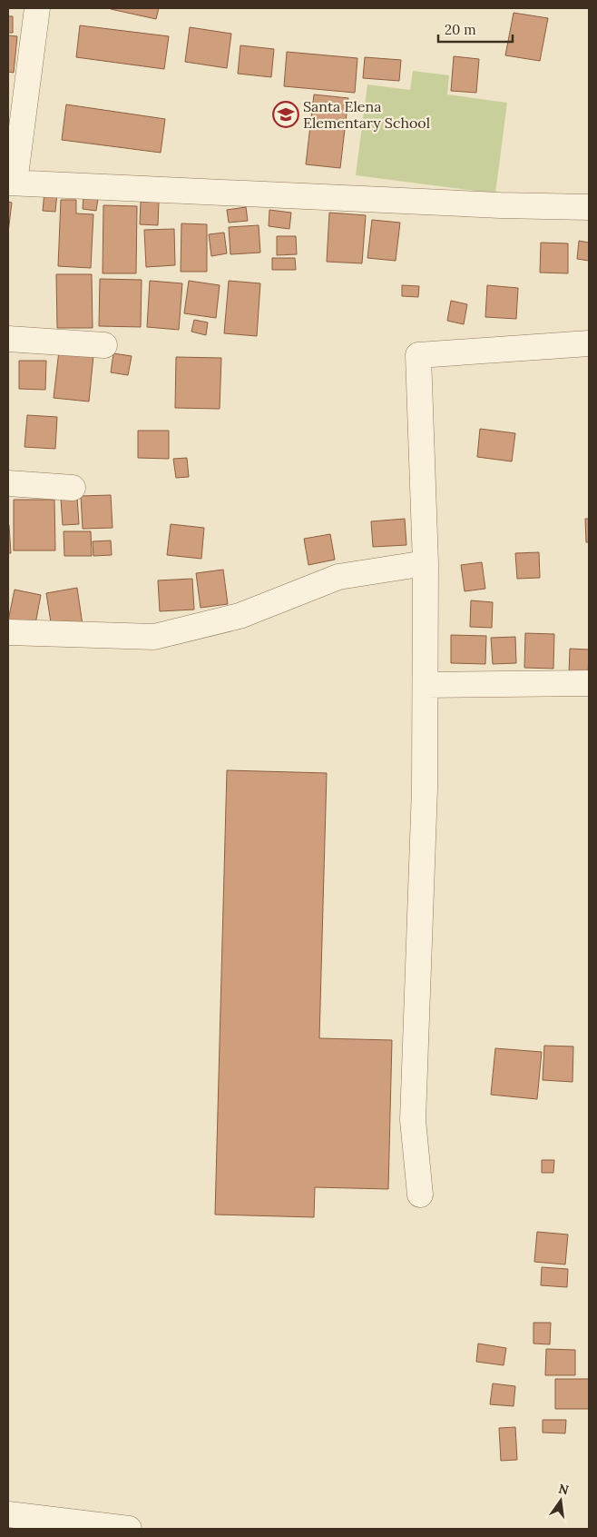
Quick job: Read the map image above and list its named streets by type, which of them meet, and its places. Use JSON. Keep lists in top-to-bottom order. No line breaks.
{"places":{"school or university":["Santa Elena Elementary School"]},"scale_bar":"20 m","north":"top"}
